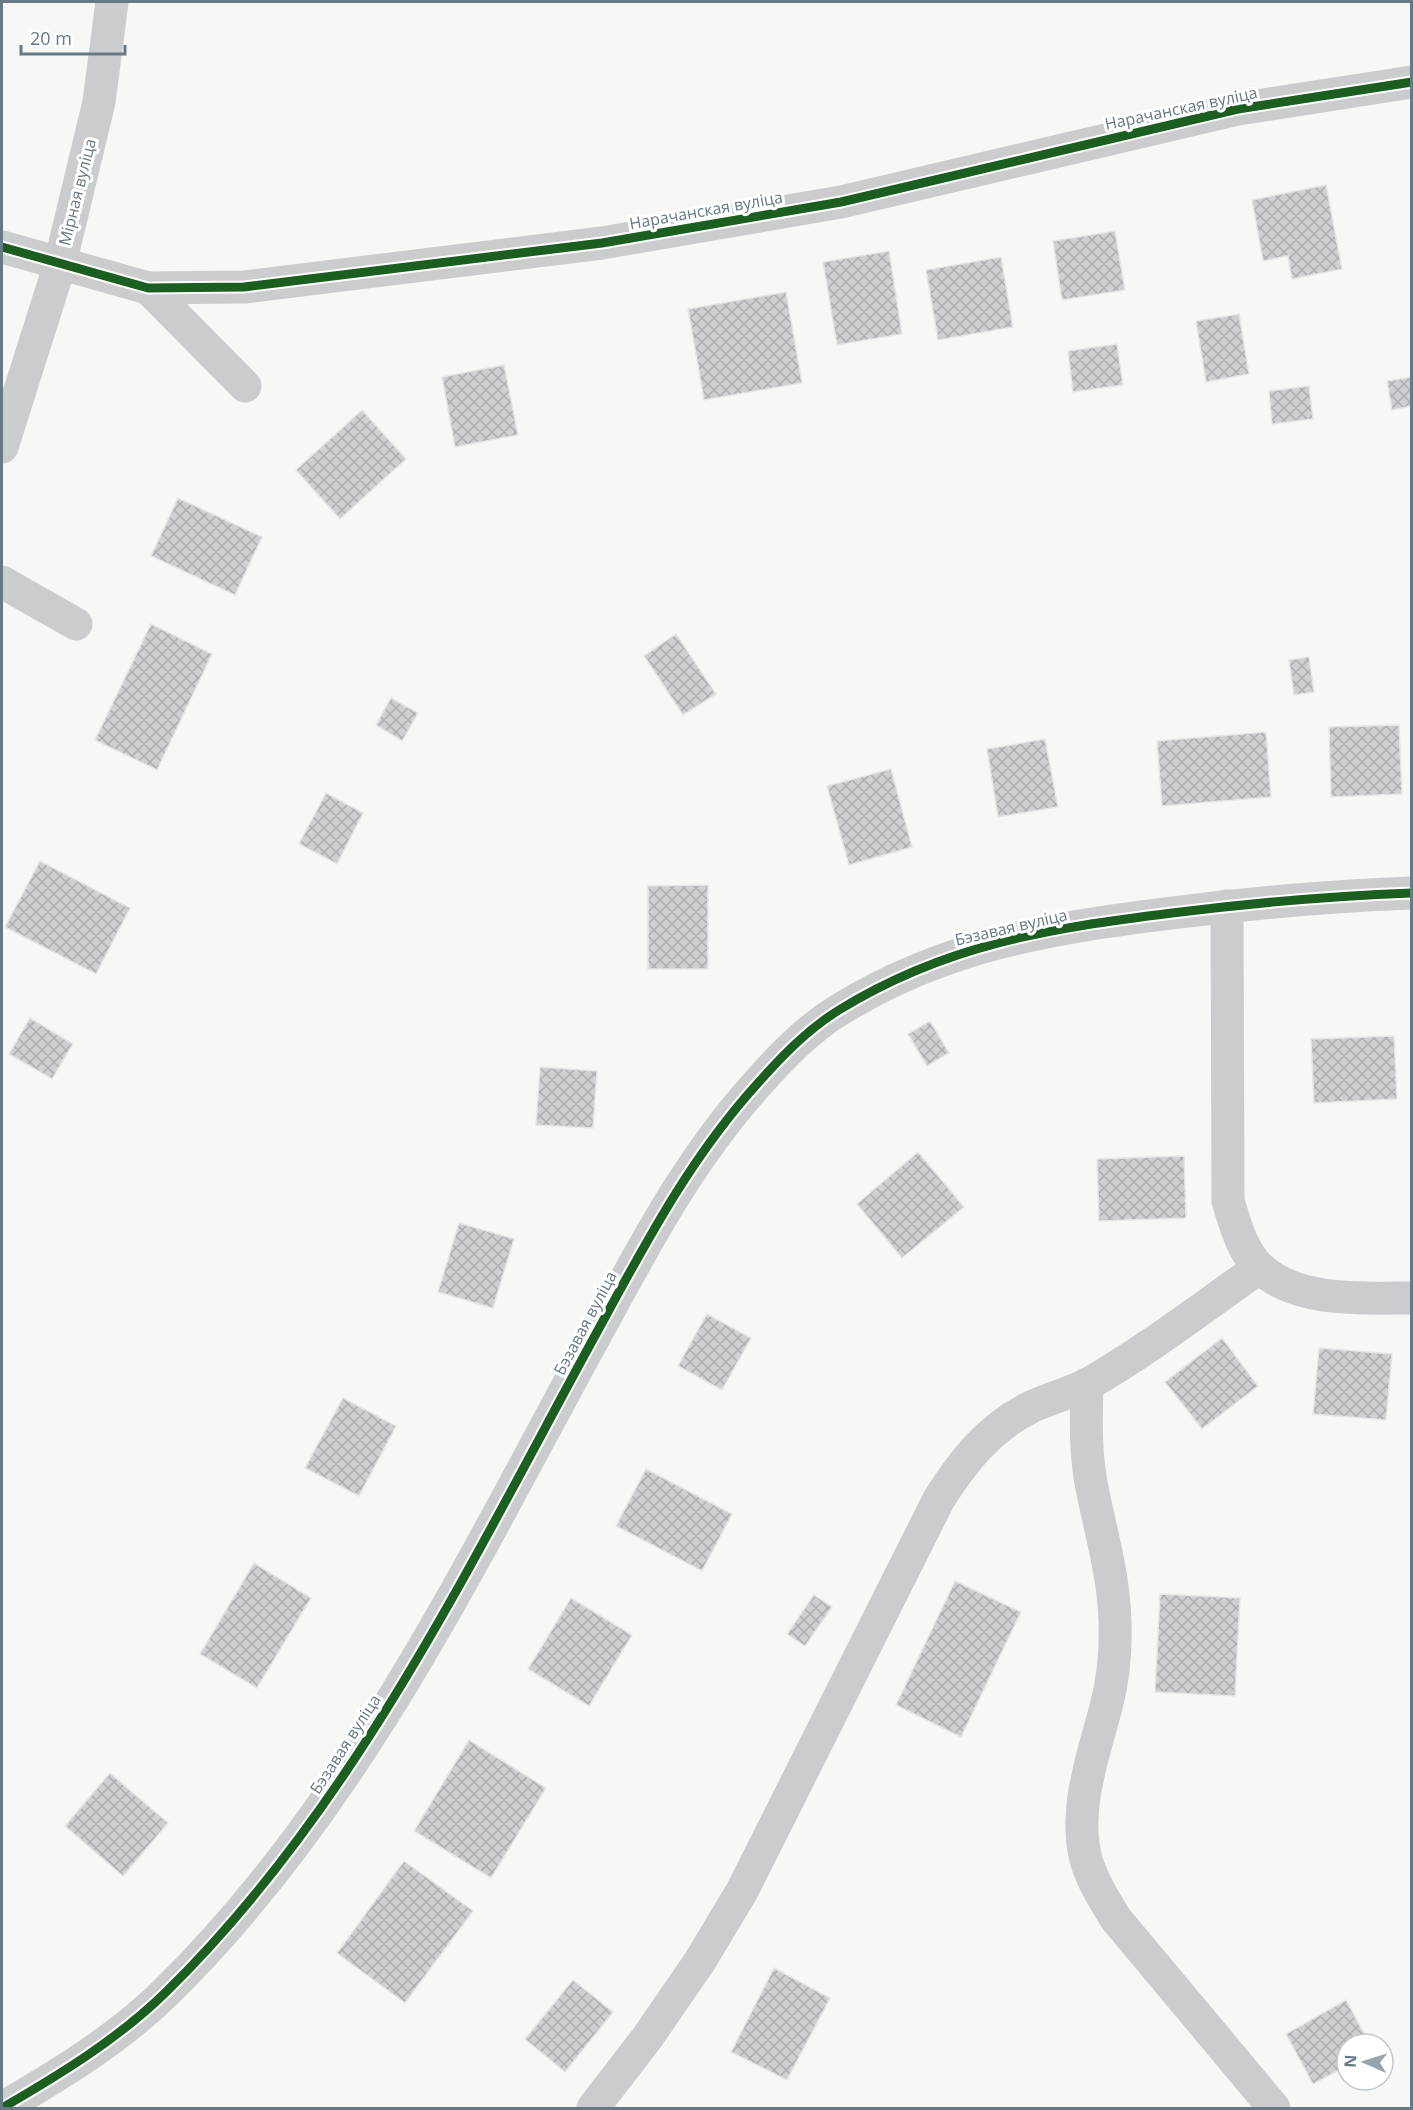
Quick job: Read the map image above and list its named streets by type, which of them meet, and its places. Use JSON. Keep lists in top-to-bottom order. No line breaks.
{"streets":{"street":["Нарачанская вуліца","Мірная вуліца","Бэзавая вуліца"]},"crossings":[["Нарачанская вуліца","Мірная вуліца"]],"scale_bar":"20 m","north":"left"}
